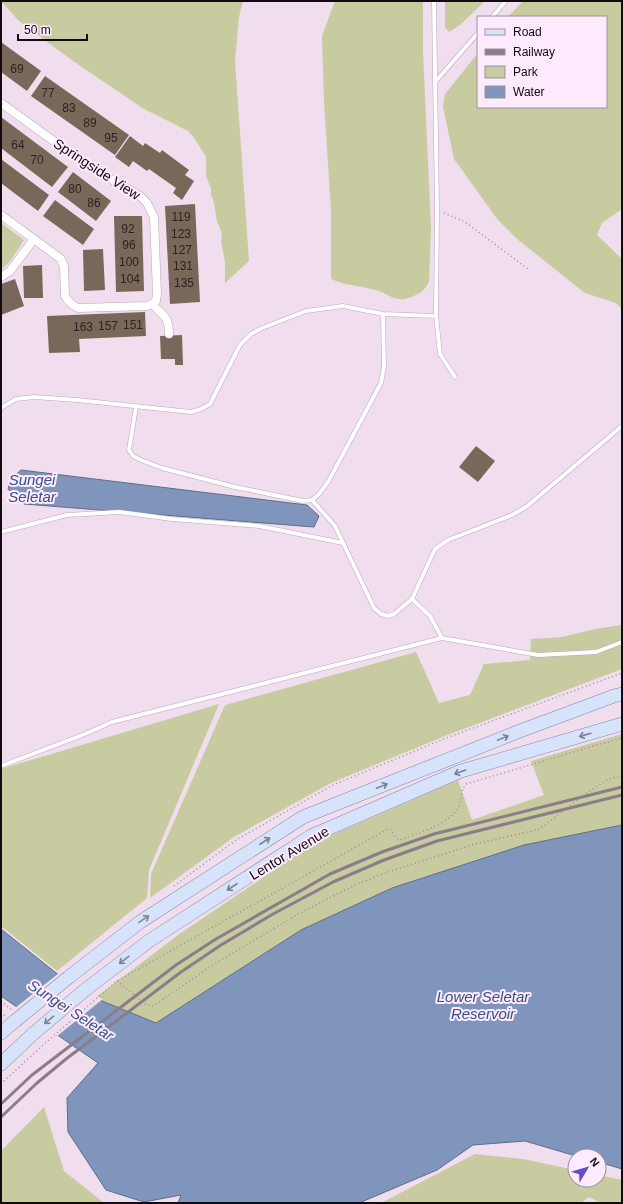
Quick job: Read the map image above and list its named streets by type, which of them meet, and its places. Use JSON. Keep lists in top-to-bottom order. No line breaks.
{"streets":{"main road":["Lentor Avenue"],"street":["Springside View"]},"water":["Sungei Seletar","Lower Seletar Reservoir"],"house_numbers":["69","77","83","89","95","64","70","80","86","119","92","123","96","127","100","131","104","135","151","157","163"],"legend":["Road","Railway","Park","Water"],"scale_bar":"50 m","north":"top right"}
